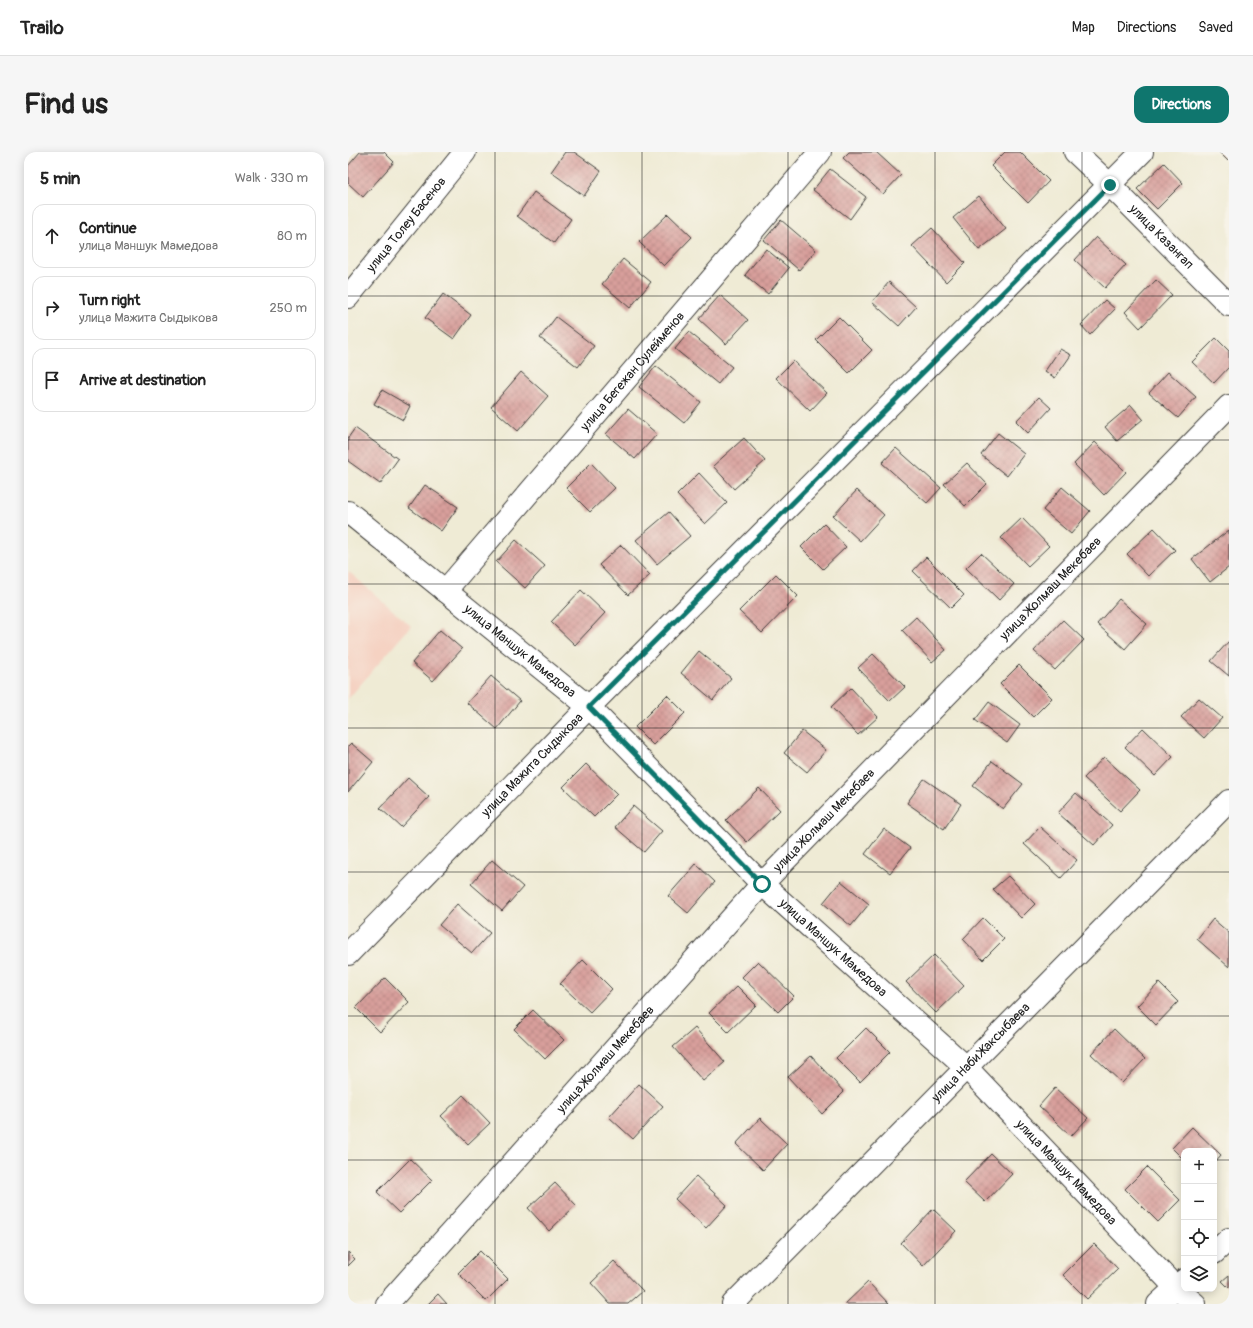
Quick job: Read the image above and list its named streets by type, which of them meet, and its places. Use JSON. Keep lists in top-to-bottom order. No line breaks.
{"streets":{"street":["улица Толеу Басенов","улица Казангап","улица Бегежан Сулейменов","улица Жолмаш Мекебаев","улица Маншук Мамедова","улица Мажита Сыдыкова","улица Наби Жаксыбаева"]},"crossings":[["улица Казангап","улица Мажита Сыдыкова"],["улица Бегежан Сулейменов","улица Маншук Мамедова"],["улица Жолмаш Мекебаев","улица Маншук Мамедова"],["улица Маншук Мамедова","улица Мажита Сыдыкова"],["улица Маншук Мамедова","улица Наби Жаксыбаева"]],"page":{"header":"Trailo","nav":["Map","Directions","Saved"],"buttons":"Directions","title":"Find us","heading":["5 min","Walk · 330 m"],"list":[["Continue","улица Маншук Мамедова","80 m"],["Turn right","улица Мажита Сыдыкова","250 m"],"Arrive at destination"],"map_buttons":["+","−"]}}
